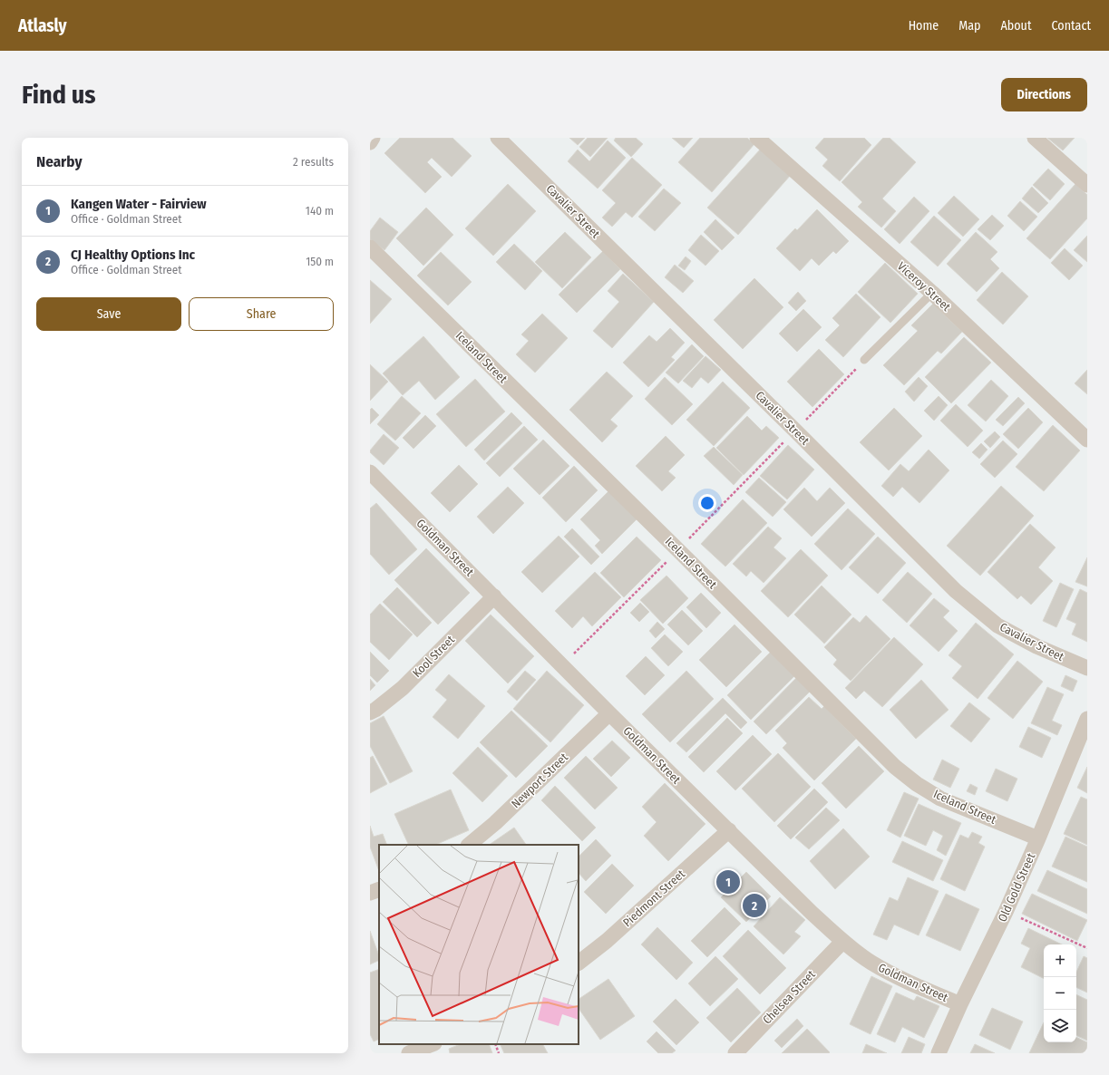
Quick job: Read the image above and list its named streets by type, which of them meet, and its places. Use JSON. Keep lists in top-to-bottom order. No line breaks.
{"streets":{"street":["Cavalier Street","Viceroy Street","Iceland Street","Goldman Street","Kool Street","Newport Street","Old Gold Street","Piedmont Street","Chelsea Street"]},"crossings":[["Iceland Street","Old Gold Street"],["Goldman Street","Kool Street"],["Goldman Street","Newport Street"],["Goldman Street","Old Gold Street"],["Goldman Street","Piedmont Street"],["Goldman Street","Chelsea Street"]],"page":{"header":"Atlasly","nav":["Home","Map","About","Contact"],"buttons":["Directions",["Save","Share"]],"title":"Find us","heading":["Nearby","2 results"],"list":[{"mark":"1","name":"Kangen Water - Fairview","note":"Office · Goldman Street","value":"140 m"},{"mark":"2","name":"CJ Healthy Options Inc","note":"Office · Goldman Street","value":"150 m"}],"pins":["1","2"],"map_buttons":["+","−"]}}
